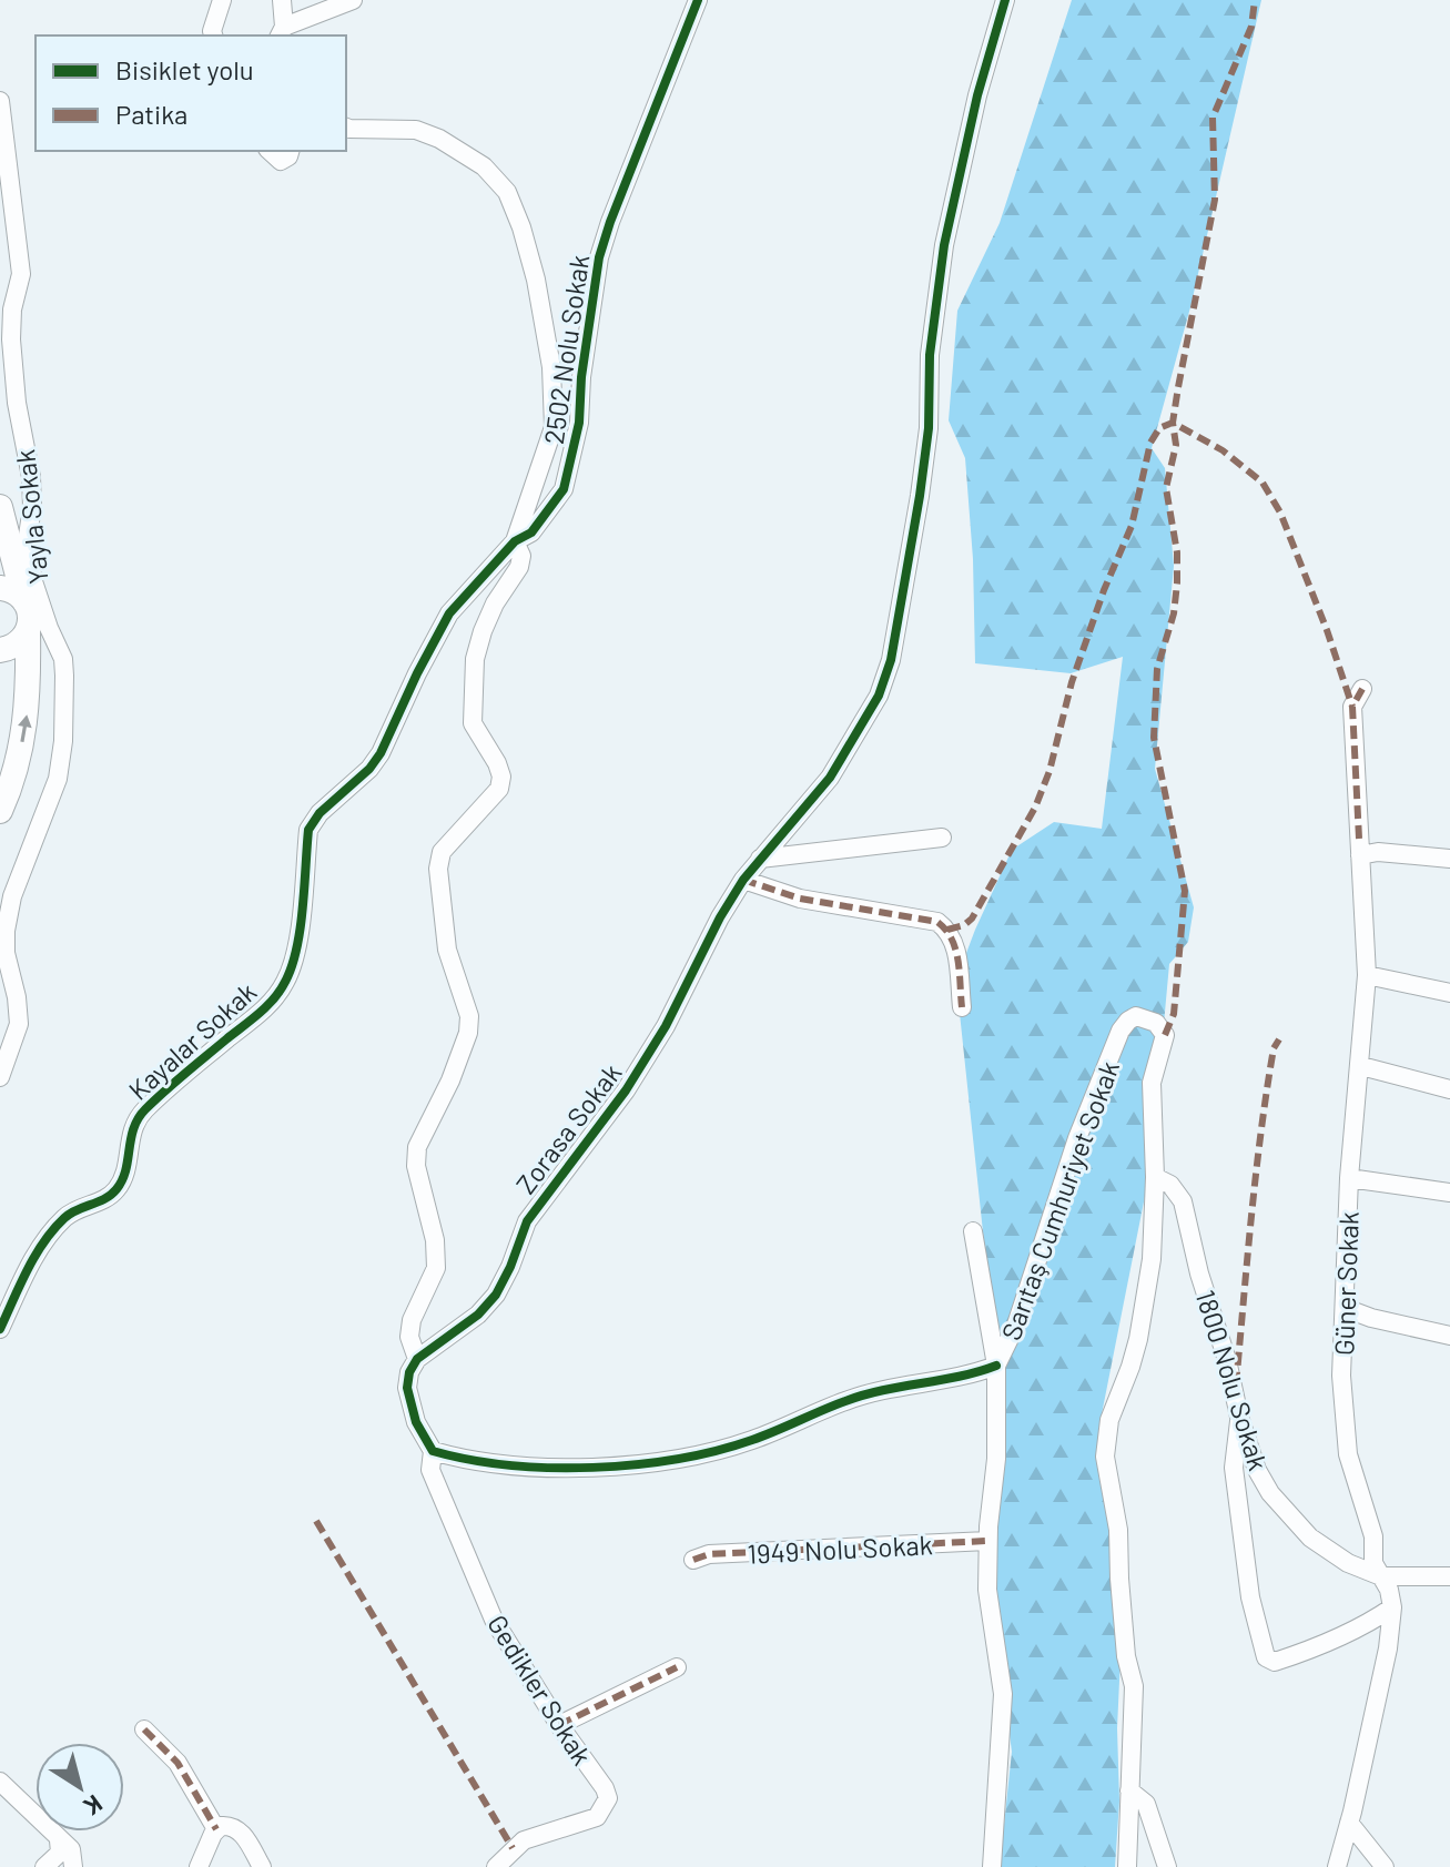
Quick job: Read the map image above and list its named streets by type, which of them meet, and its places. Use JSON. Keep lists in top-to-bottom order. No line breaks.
{"streets":{"street":["2502 Nolu Sokak","Yayla Sokak","Kayalar Sokak","Zorasa Sokak","Sarıtaş Cumhuriyet Sokak","Güner Sokak","1800 Nolu Sokak","1949 Nolu Sokak","Gedikler Sokak"]},"crossings":[["2502 Nolu Sokak","Kayalar Sokak"],["Sarıtaş Cumhuriyet Sokak","1800 Nolu Sokak"],["Güner Sokak","1800 Nolu Sokak"]],"legend":["Bisiklet yolu","Patika"],"north":"bottom right"}
